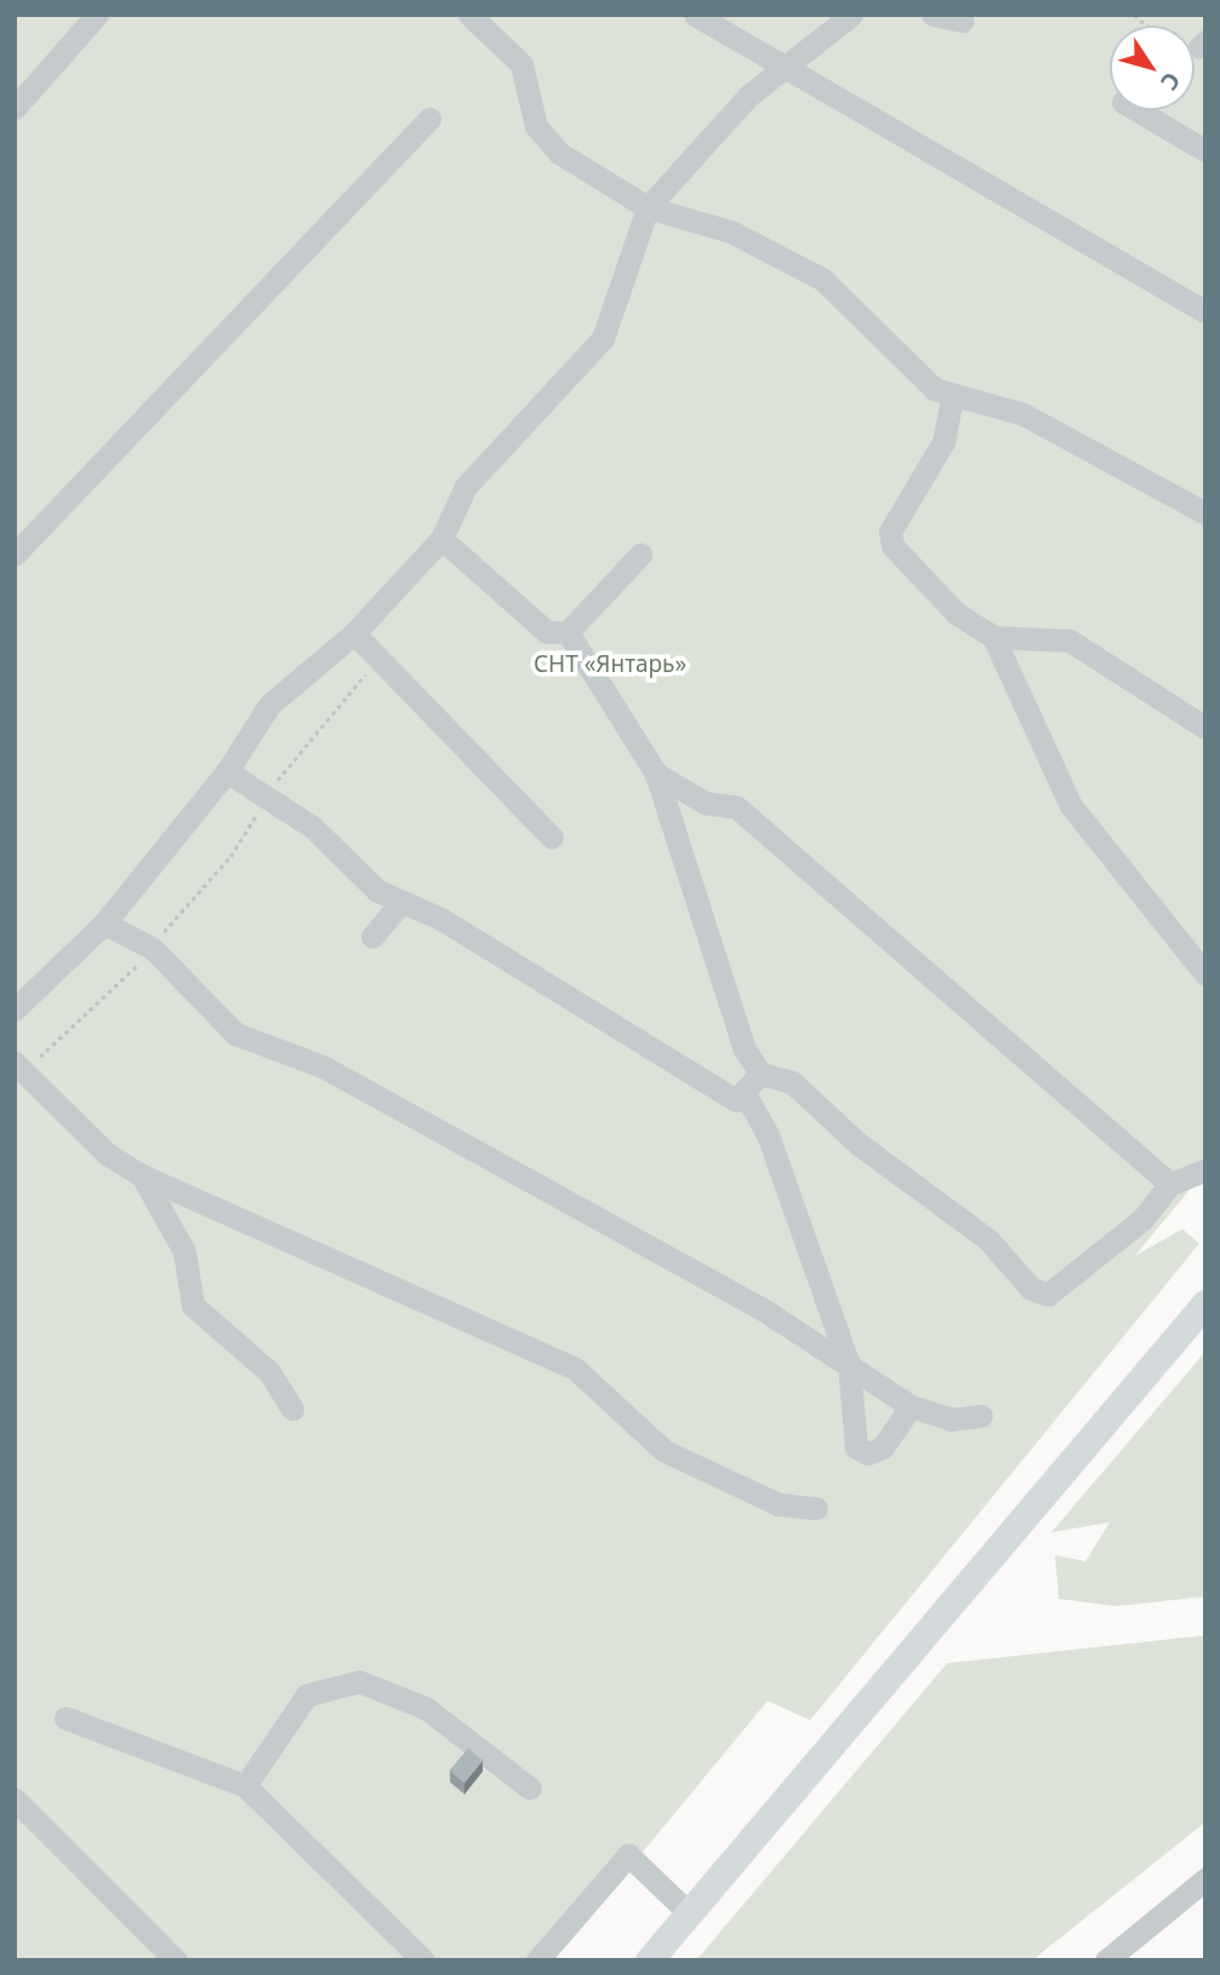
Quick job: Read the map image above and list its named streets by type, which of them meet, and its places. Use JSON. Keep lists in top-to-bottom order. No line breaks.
{"parks":["СНТ «Янтарь»"],"north":"bottom right"}
